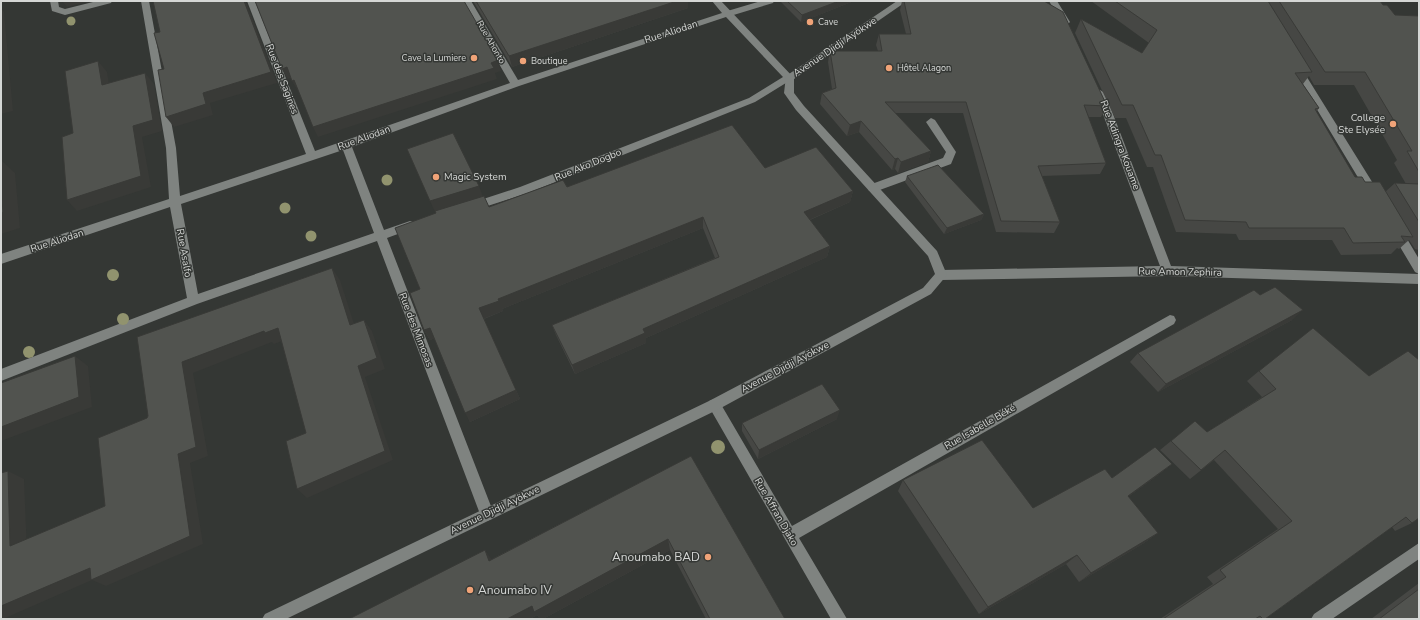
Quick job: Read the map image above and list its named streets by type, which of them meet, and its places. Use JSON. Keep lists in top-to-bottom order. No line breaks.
{"streets":{"street":["Rue Aliodan","Rue Ahonto","Avenue Djidji Ayökwe","Rue des Sagines","Rue Adingra Kouame","Rue Ako Dogbo","Rue Asalfo","Rue Amon Zephira","Rue des Mimosas","Rue Isabelle Béké","Rue Affran Djako"]},"crossings":[["Rue Aliodan","Rue Ahonto"],["Rue Aliodan","Rue des Sagines"],["Rue Aliodan","Rue Asalfo"],["Rue Aliodan","Rue des Mimosas"],["Avenue Djidji Ayökwe","Rue Ako Dogbo"],["Avenue Djidji Ayökwe","Rue Amon Zephira"],["Avenue Djidji Ayökwe","Rue des Mimosas"],["Avenue Djidji Ayökwe","Rue Affran Djako"],["Rue Adingra Kouame","Rue Amon Zephira"],["Rue Isabelle Béké","Rue Affran Djako"]],"places":["Cave","Cave la Lumiere","Boutique","Hôtel Alagon","College Ste Elysée","Magic System","Anoumabo BAD","Anoumabo IV"]}
